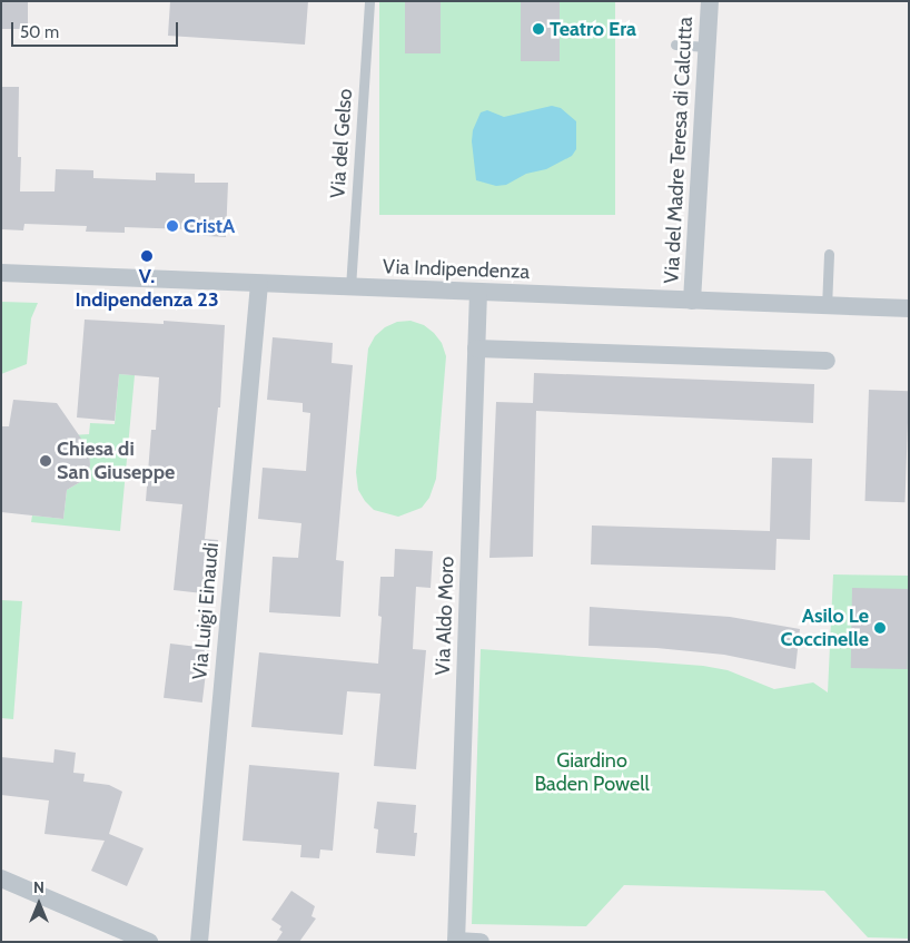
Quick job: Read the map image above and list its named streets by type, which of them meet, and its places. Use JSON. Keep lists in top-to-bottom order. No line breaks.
{"streets":{"street":["Via del Madre Teresa di Calcutta","Via Indipendenza","Via Luigi Einaudi","Via Aldo Moro"],"lane":["Via del Gelso"]},"crossings":[["Via del Gelso","Via Indipendenza"],["Via del Madre Teresa di Calcutta","Via Indipendenza"],["Via Indipendenza","Via Luigi Einaudi"],["Via Indipendenza","Via Aldo Moro"]],"parks":["Giardino Baden Powell"],"places":["Teatro Era","CristA","V. Indipendenza 23","Chiesa di San Giuseppe","Asilo Le Coccinelle"],"scale_bar":"50 m","north":"top"}
